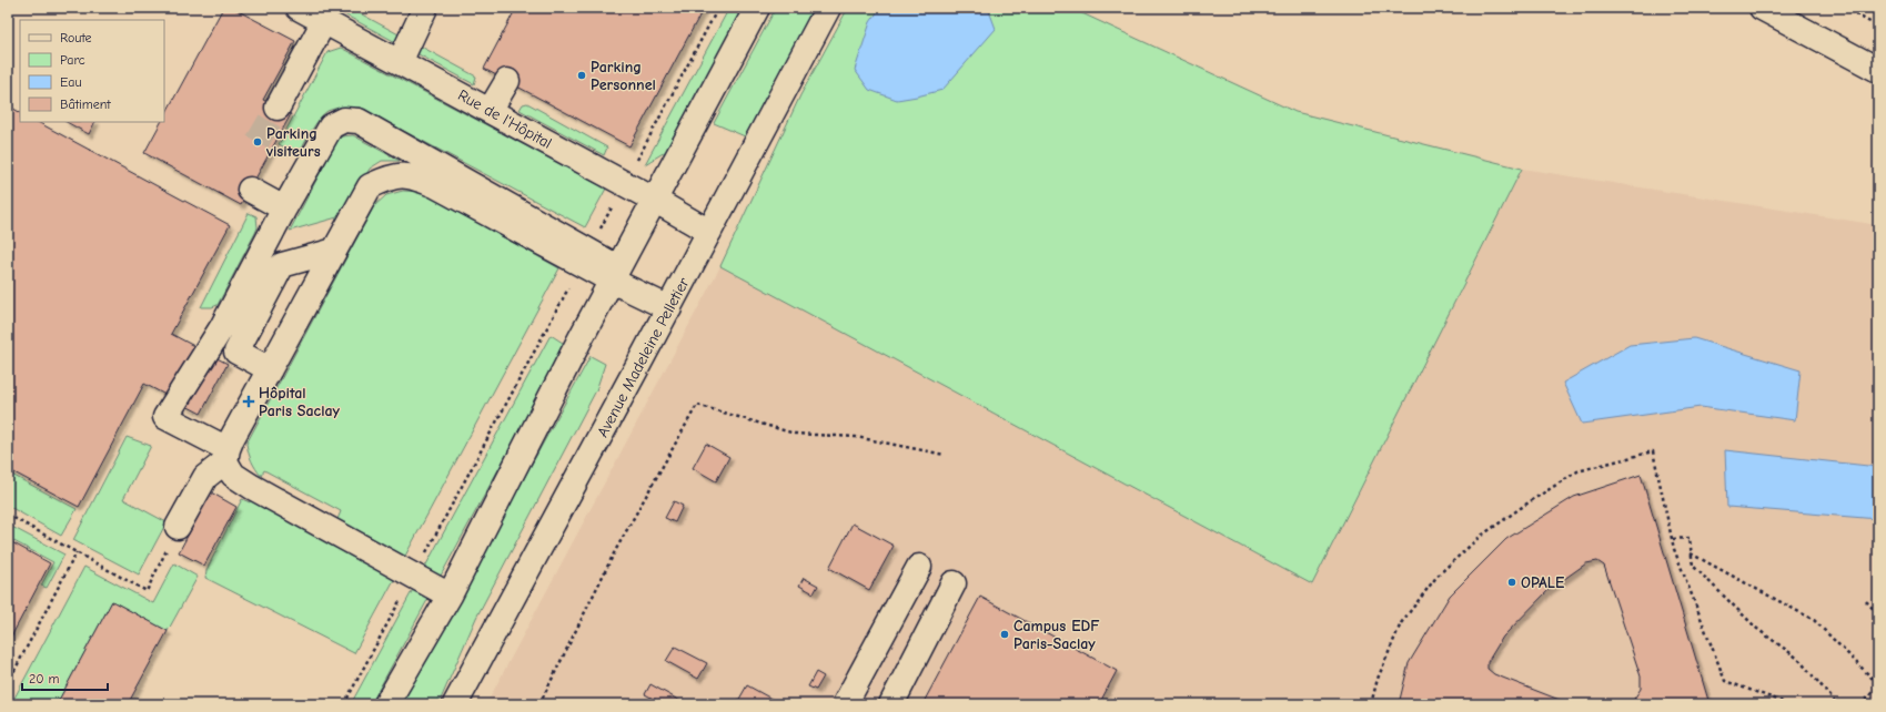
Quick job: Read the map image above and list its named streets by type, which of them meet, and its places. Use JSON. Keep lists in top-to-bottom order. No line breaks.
{"streets":{"street":["Rue de l'Hôpital","Avenue Madeleine Pelletier"]},"crossings":[["Rue de l'Hôpital","Avenue Madeleine Pelletier"]],"places":{"other":["Parking Personnel","Parking visiteurs","OPALE","Campus EDF Paris-Saclay"],"health":["Hôpital Paris Saclay"]},"legend":["Route","Parc","Eau","Bâtiment"],"scale_bar":"20 m"}
